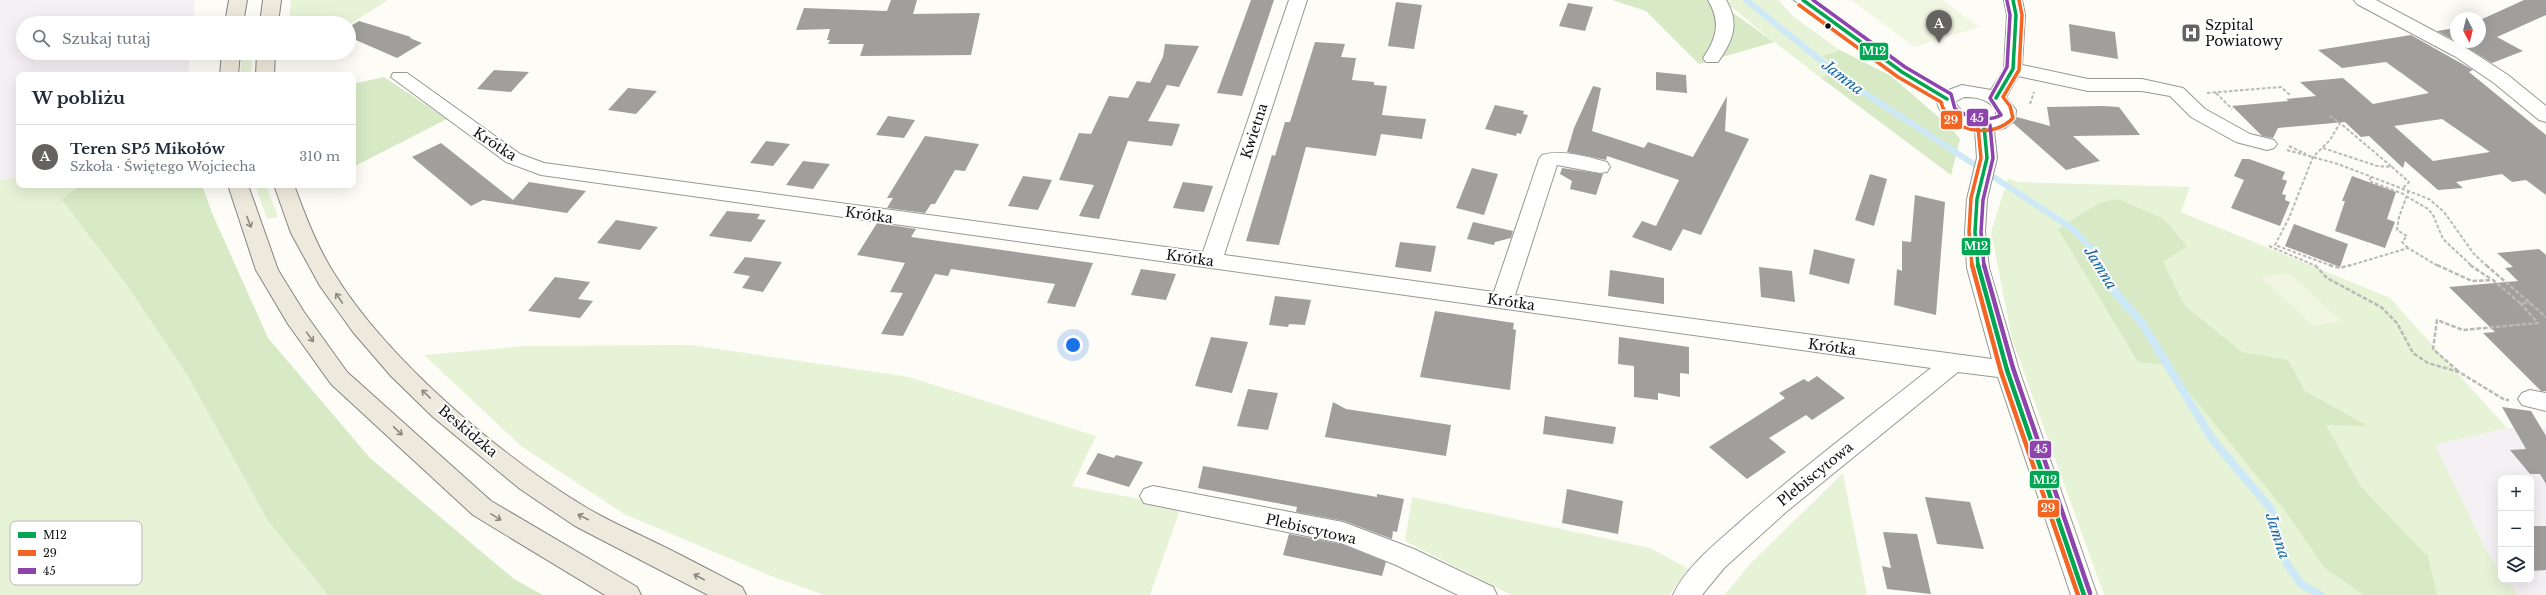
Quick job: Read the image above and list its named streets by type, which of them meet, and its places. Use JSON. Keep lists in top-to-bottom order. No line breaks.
{"streets":{"main road":["Beskidzka"],"street":["Kwietna","Krótka","Plebiscytowa"]},"crossings":[["Kwietna","Krótka"],["Krótka","Plebiscytowa"]],"water":["Jamna"],"places":{"hospital":["Szpital Powiatowy"]},"lines":["transit line M12","transit line 29","transit line 45"],"legend":["M12","29","45"],"north":"bottom","page":{"pins":"A","search":"Szukaj tutaj","heading":"W pobliżu","list":[{"mark":"A","name":"Teren SP5 Mikołów","note":"Szkoła · Świętego Wojciecha","value":"310 m"}],"map_buttons":["+","−"]}}
